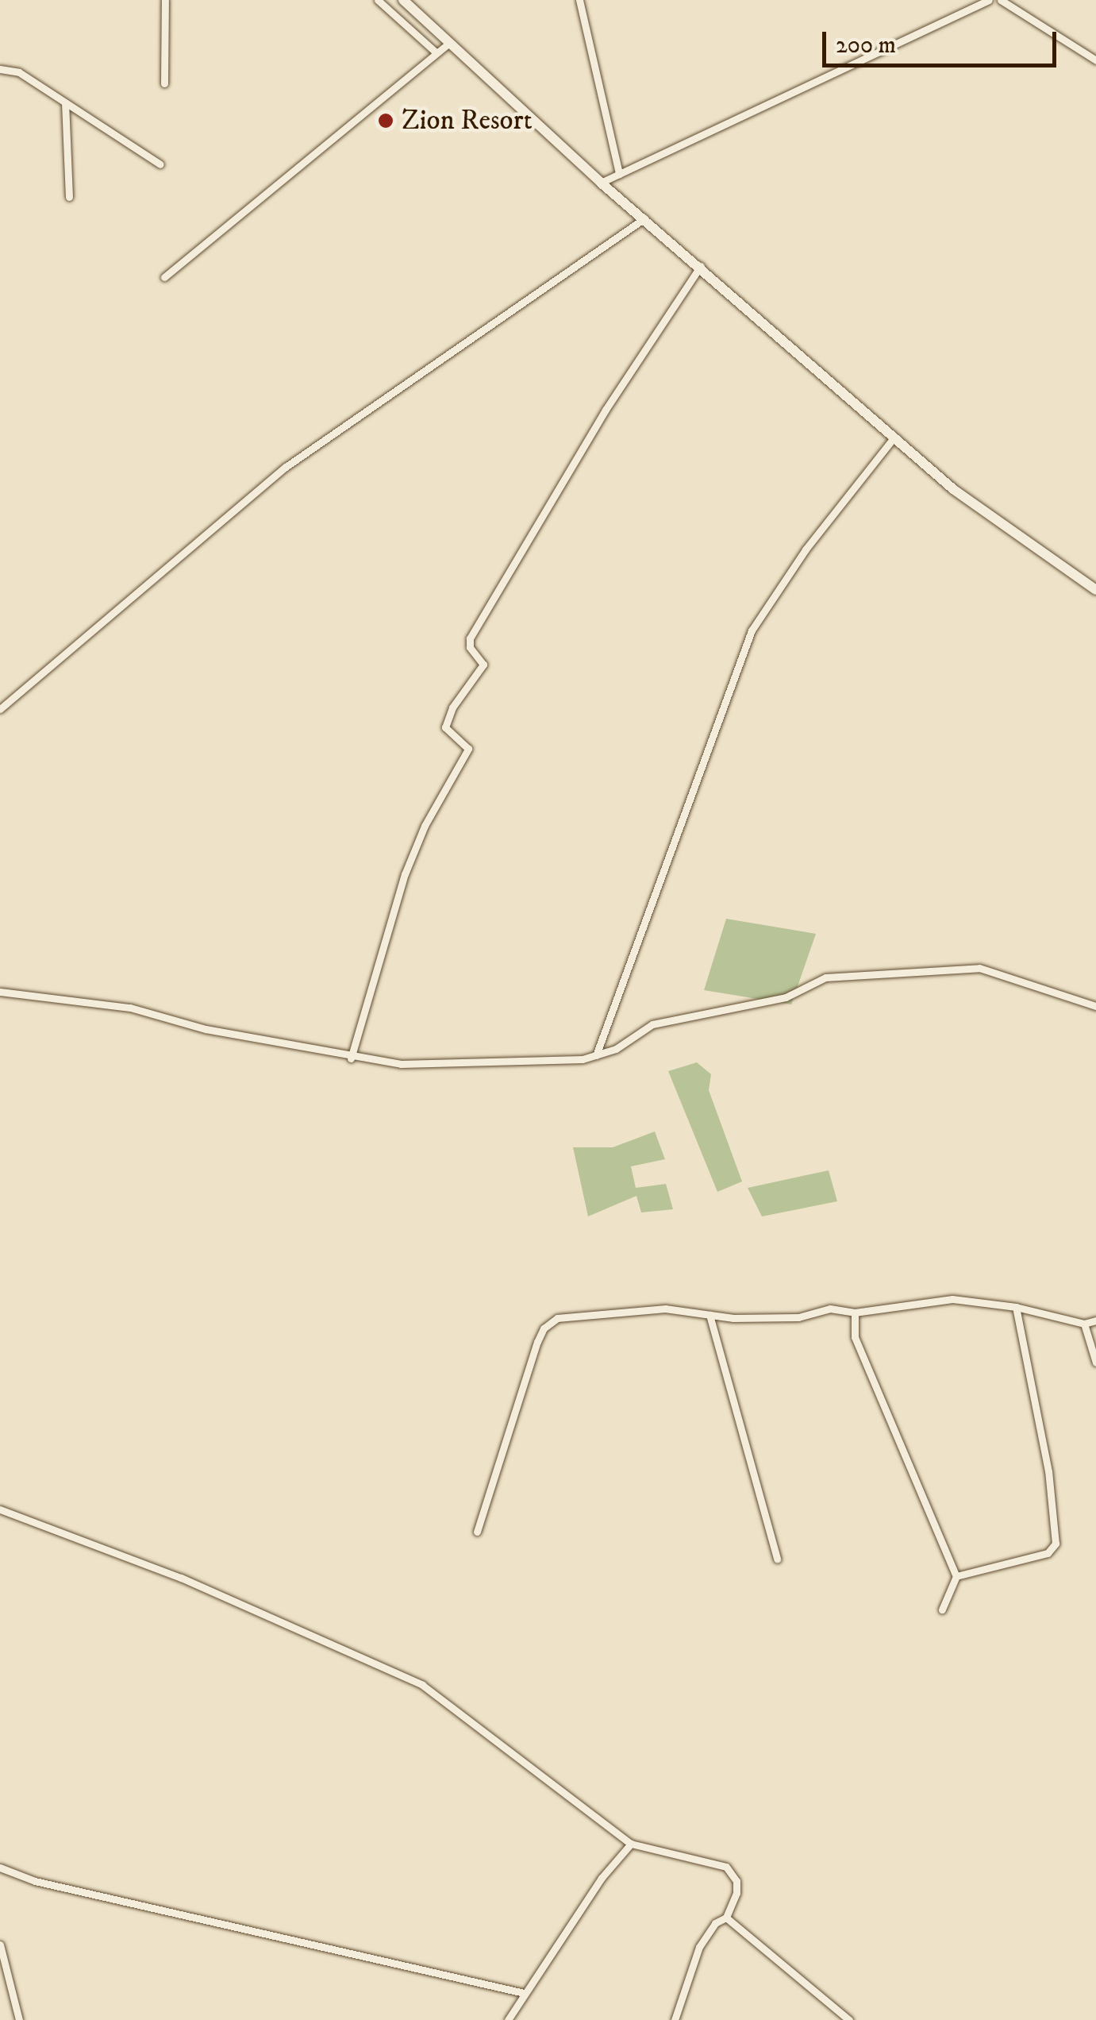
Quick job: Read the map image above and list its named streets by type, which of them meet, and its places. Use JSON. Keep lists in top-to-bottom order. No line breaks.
{"places":["Zion Resort"],"scale_bar":"200 m"}
